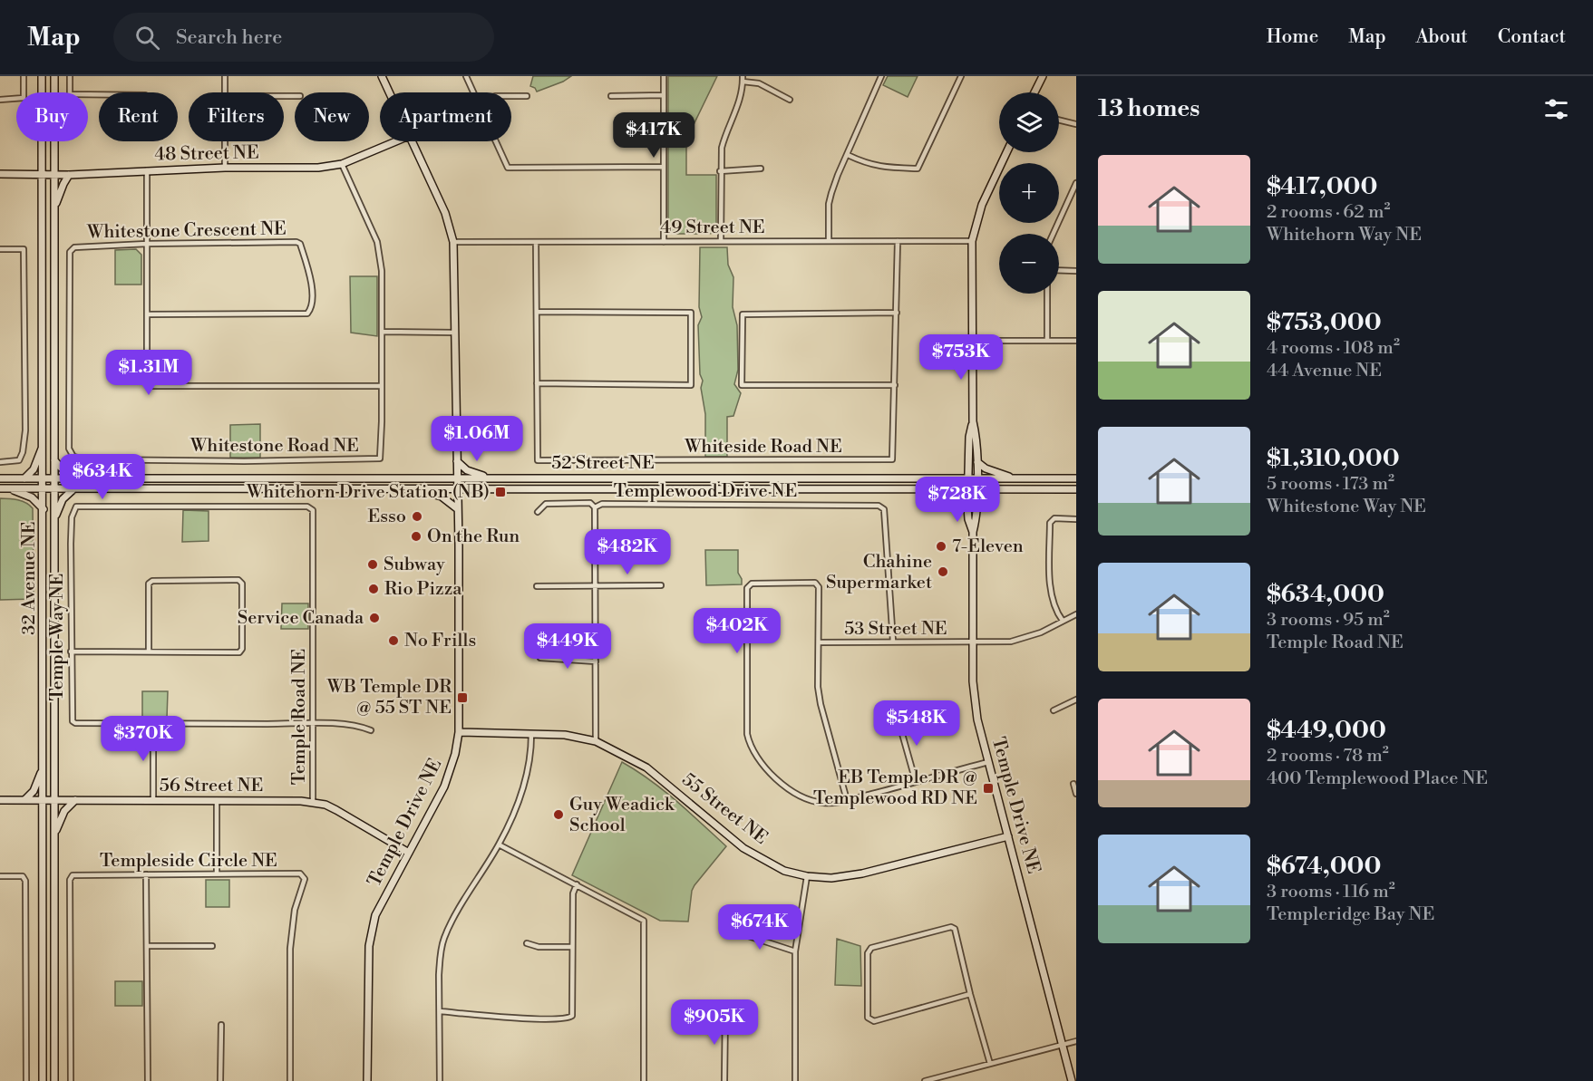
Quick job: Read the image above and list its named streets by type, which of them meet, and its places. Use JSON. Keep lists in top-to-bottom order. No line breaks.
{"streets":{"main road":["48 Street NE","52 Street NE","32 Avenue NE","56 Street NE","Temple Drive NE","55 Street NE"],"street":["49 Street NE","Whitestone Crescent NE","Whitestone Road NE","Whiteside Road NE","Templewood Drive NE","53 Street NE","Temple Way NE","Temple Road NE","Templeside Circle NE"]},"crossings":[["48 Street NE","Whitestone Road NE"],["48 Street NE","32 Avenue NE"],["49 Street NE","Whiteside Road NE"],["49 Street NE","Temple Drive NE"],["Whitestone Crescent NE","Whitestone Road NE"],["52 Street NE","32 Avenue NE"],["52 Street NE","Temple Drive NE"],["Templewood Drive NE","53 Street NE"],["Templewood Drive NE","55 Street NE"],["32 Avenue NE","56 Street NE"],["53 Street NE","Temple Drive NE"],["Temple Way NE","Temple Road NE"],["Temple Road NE","56 Street NE"],["56 Street NE","Temple Drive NE"],["Temple Drive NE","55 Street NE"]],"places":{"transit":["Whitehorn Drive Station (NB)","WB Temple DR @ 55 ST NE","EB Temple DR @ Templewood RD NE"],"other":["Esso","On the Run","7-Eleven","Subway","Chahine Supermarket","Rio Pizza","Service Canada","No Frills","Guy Weadick School"]},"page":{"header":"Map","search":"Search here","nav":["Home","Map","About","Contact"],"heading":"13 homes","map_buttons":["+","−"],"chip":["Buy","Rent","Filters","New","Apartment"],"price":["$417K","$753K","$1.31M","$1.06M","$634K","$728K","$482K","$402K","$449K","$548K","$370K","$674K","$905K"],"list":[{"name":"$417,000","note":"2 rooms · 62 m² · Whitehorn Way NE"},{"name":"$753,000","note":"4 rooms · 108 m² · 44 Avenue NE"},{"name":"$1,310,000","note":"5 rooms · 173 m² · Whitestone Way NE"},{"name":"$634,000","note":"3 rooms · 95 m² · Temple Road NE"},{"name":"$449,000","note":"2 rooms · 78 m² · 400 Templewood Place NE"},{"name":"$674,000","note":"3 rooms · 116 m² · Templeridge Bay NE"}]}}
